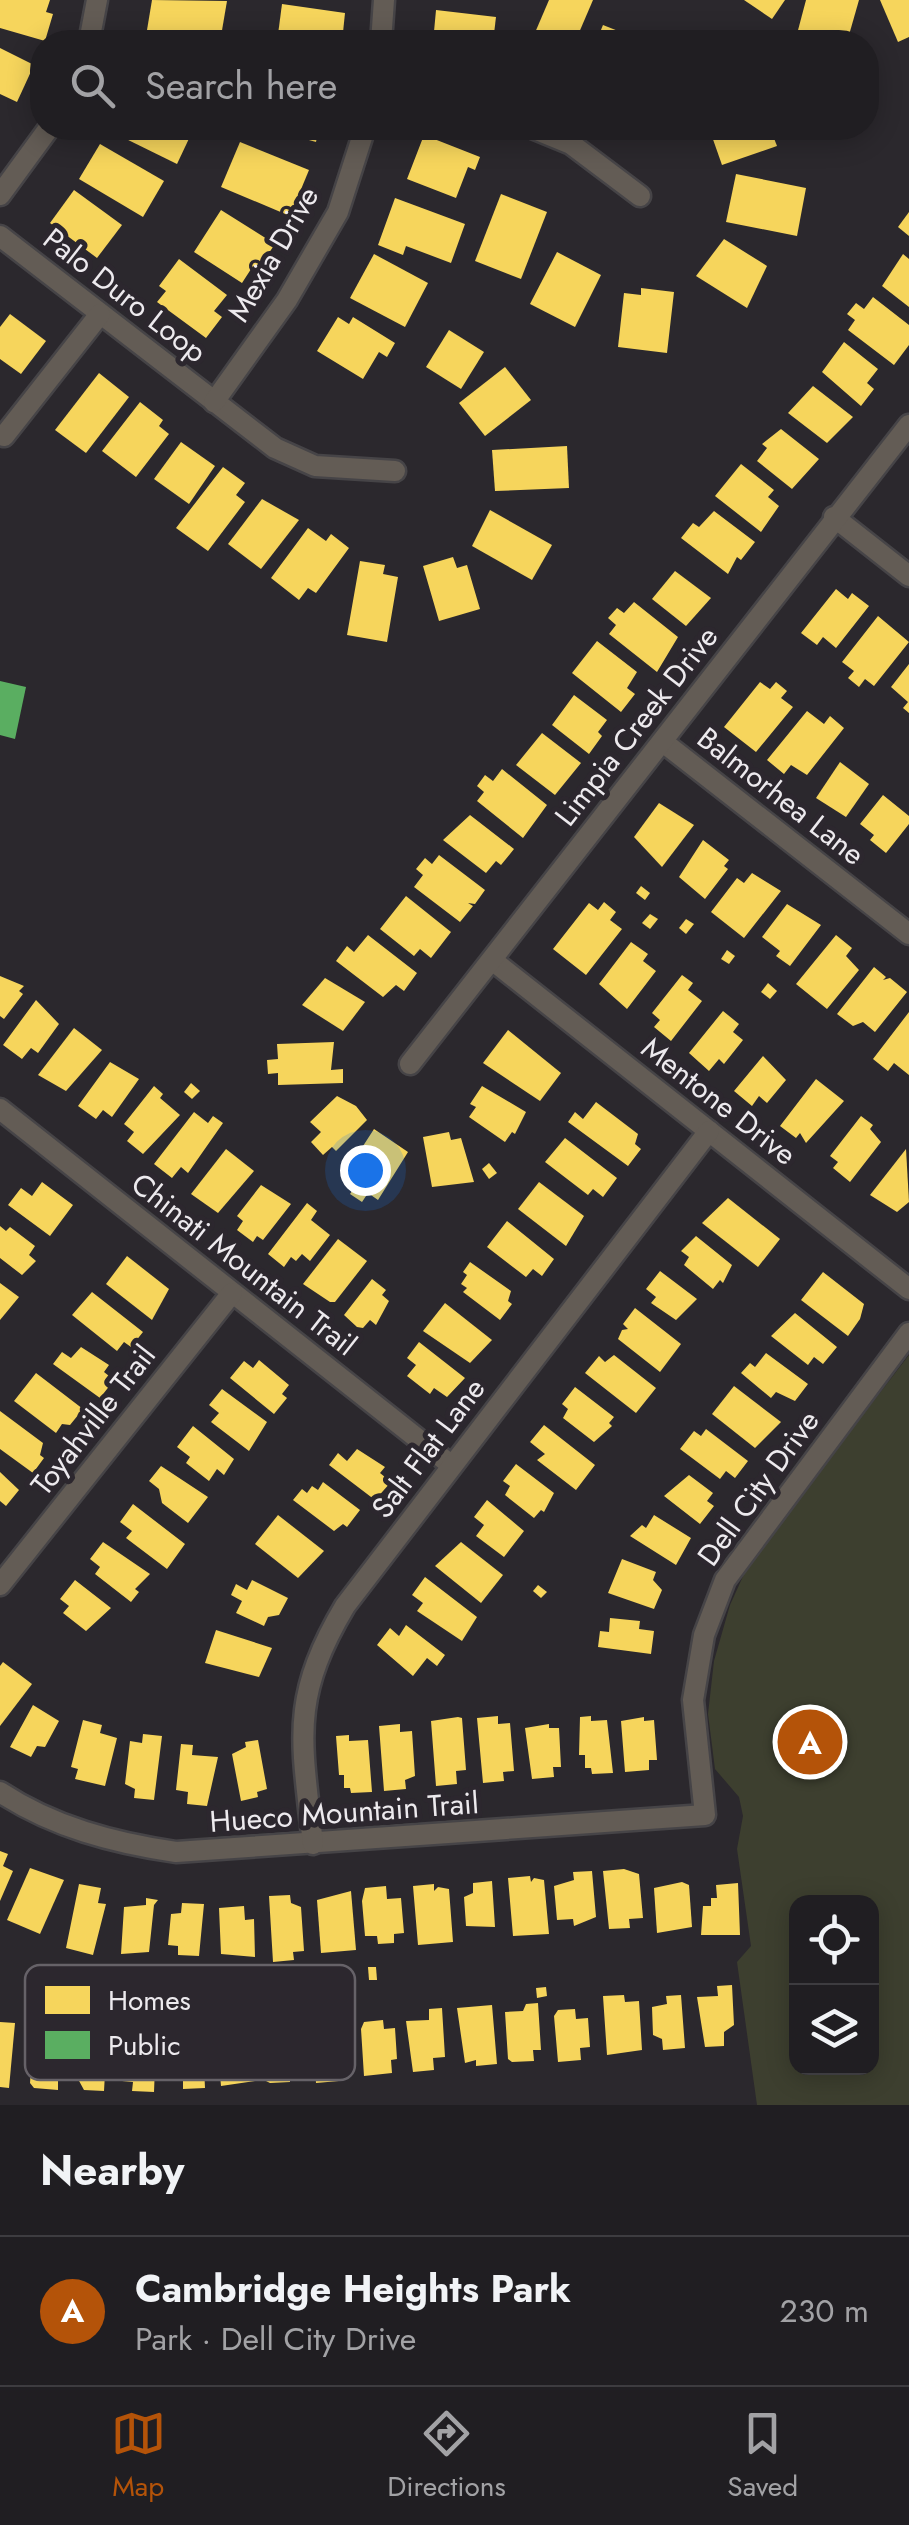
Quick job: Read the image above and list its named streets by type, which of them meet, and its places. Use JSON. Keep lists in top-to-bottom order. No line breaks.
{"streets":{"street":["Mexia Drive","Palo Duro Loop","Limpia Creek Drive","Balmorhea Lane","Mentone Drive","Chinati Mountain Trail","Toyahville Trail","Salt Flat Lane","Dell City Drive","Hueco Mountain Trail"]},"crossings":[["Mexia Drive","Palo Duro Loop"],["Limpia Creek Drive","Balmorhea Lane"],["Limpia Creek Drive","Mentone Drive"],["Mentone Drive","Salt Flat Lane"],["Chinati Mountain Trail","Toyahville Trail"],["Chinati Mountain Trail","Salt Flat Lane"],["Salt Flat Lane","Hueco Mountain Trail"],["Dell City Drive","Hueco Mountain Trail"]],"legend":["Homes","Public"],"page":{"search":"Search here","pins":"A","heading":"Nearby","list":[{"mark":"A","name":"Cambridge Heights Park","note":"Park · Dell City Drive","value":"230 m"}],"nav":["Map","Directions","Saved"]}}
